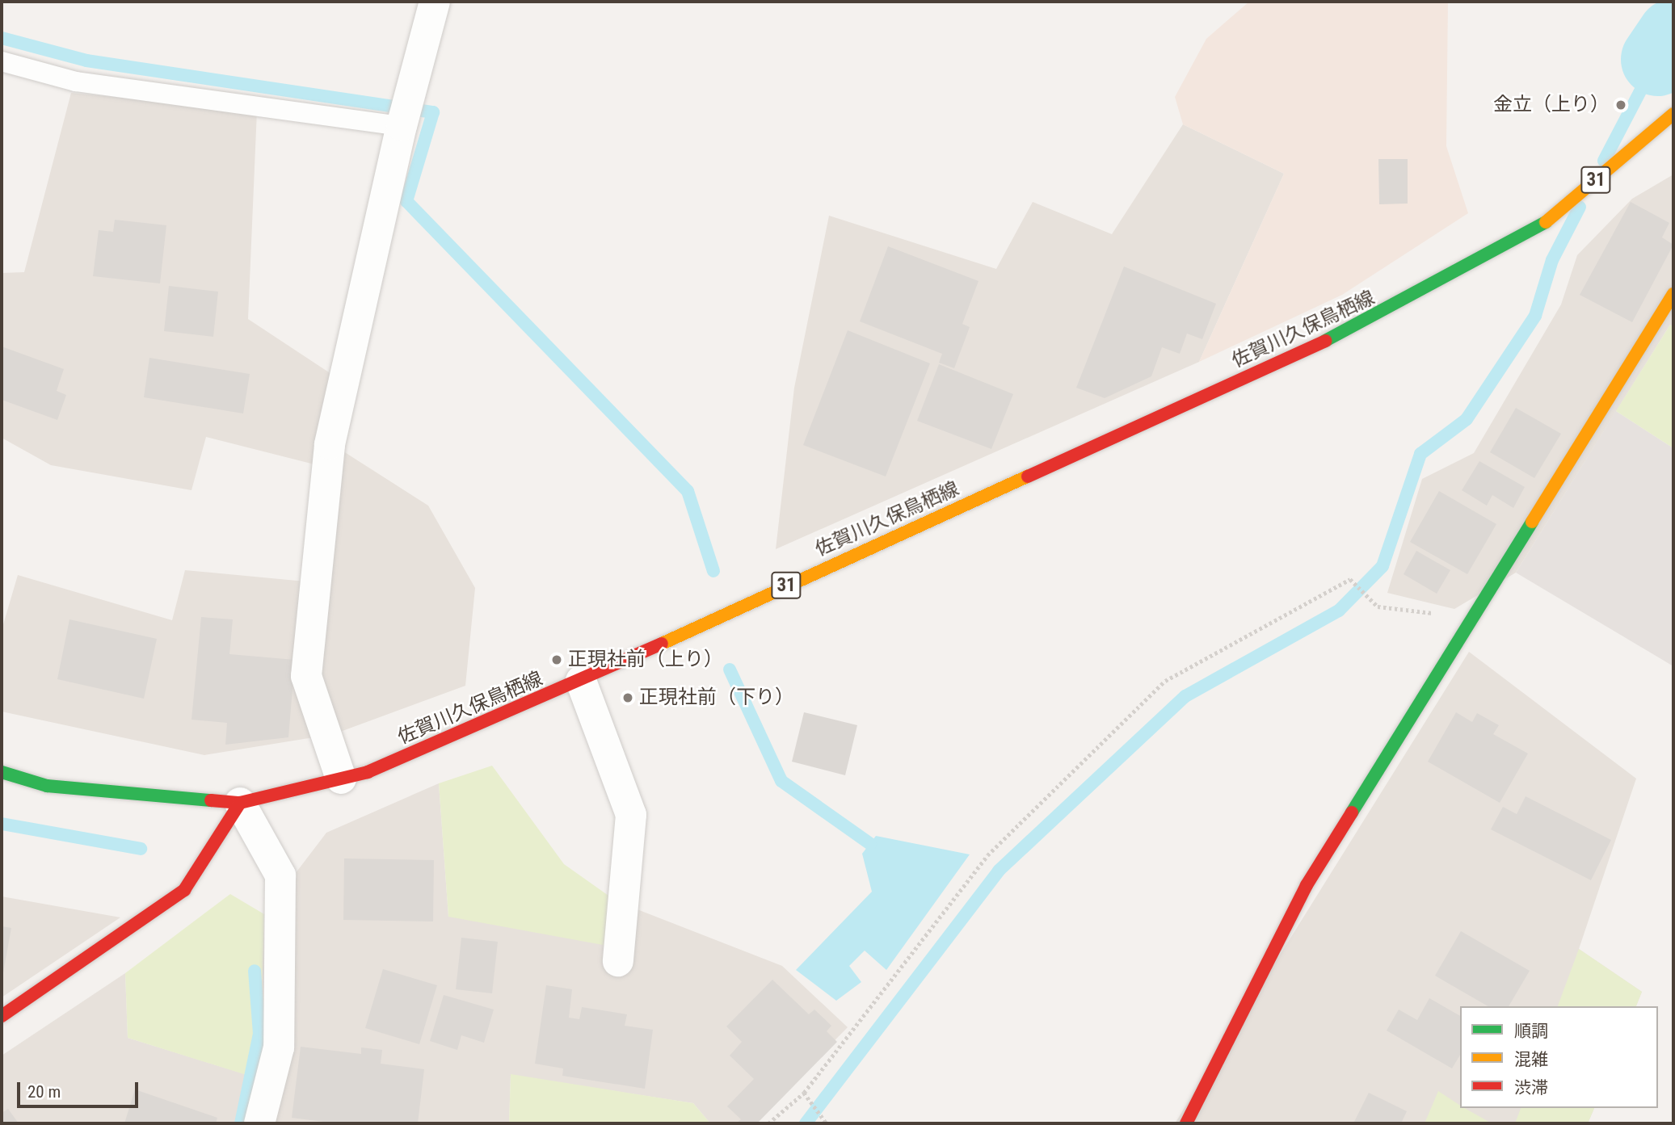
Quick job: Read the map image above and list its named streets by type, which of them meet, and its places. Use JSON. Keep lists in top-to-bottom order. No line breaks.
{"streets":{"main road":["31","佐賀川久保鳥栖線"]},"places":["金立（上り）","正現社前（上り）","正現社前（下り）"],"legend":["順調","混雑","渋滞"],"scale_bar":"20 m"}
